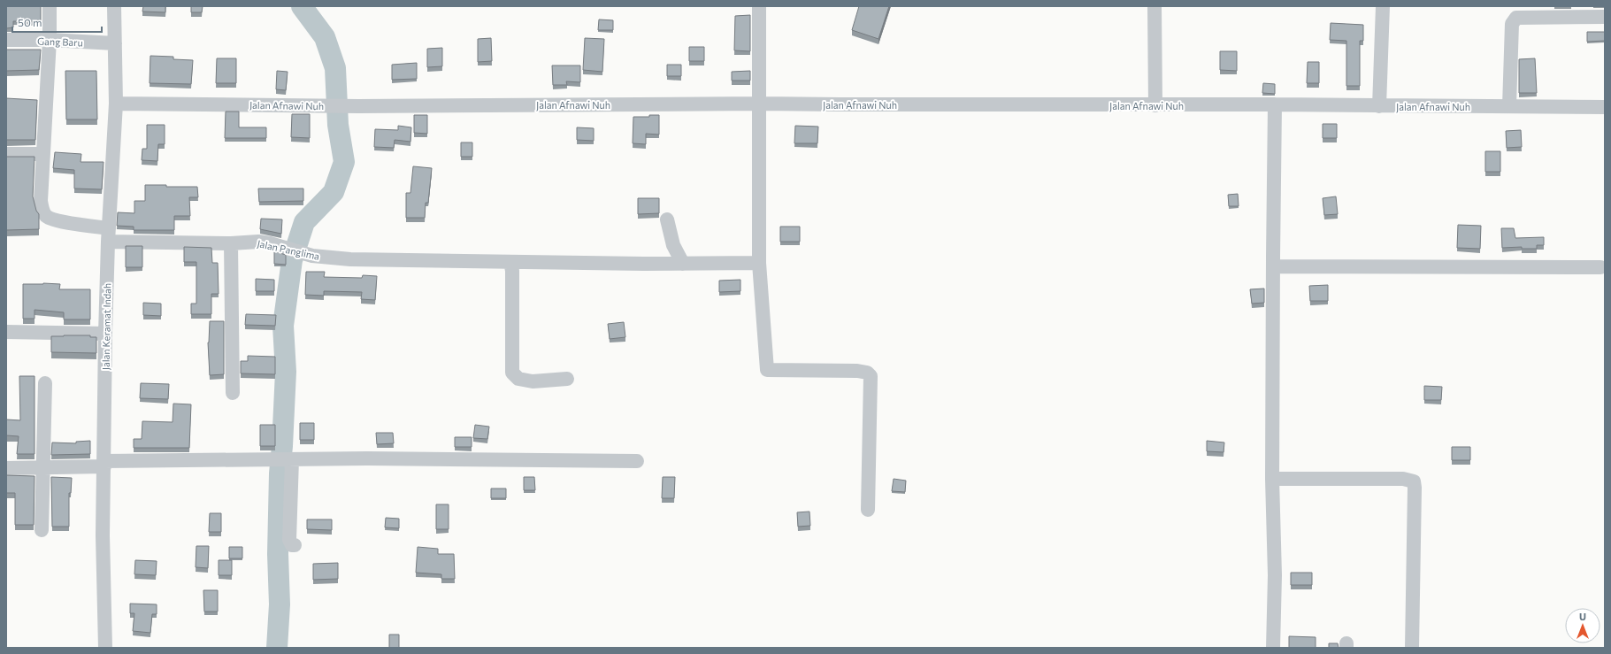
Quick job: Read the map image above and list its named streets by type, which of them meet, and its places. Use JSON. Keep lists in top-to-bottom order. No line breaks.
{"streets":{"street":["Gang Baru","Jalan Afnawi Nuh","Jalan Panglima","Jalan Keramat Indah"]},"crossings":[["Gang Baru","Jalan Keramat Indah"],["Jalan Afnawi Nuh","Jalan Keramat Indah"],["Jalan Panglima","Jalan Keramat Indah"]],"scale_bar":"50 m","north":"top"}
